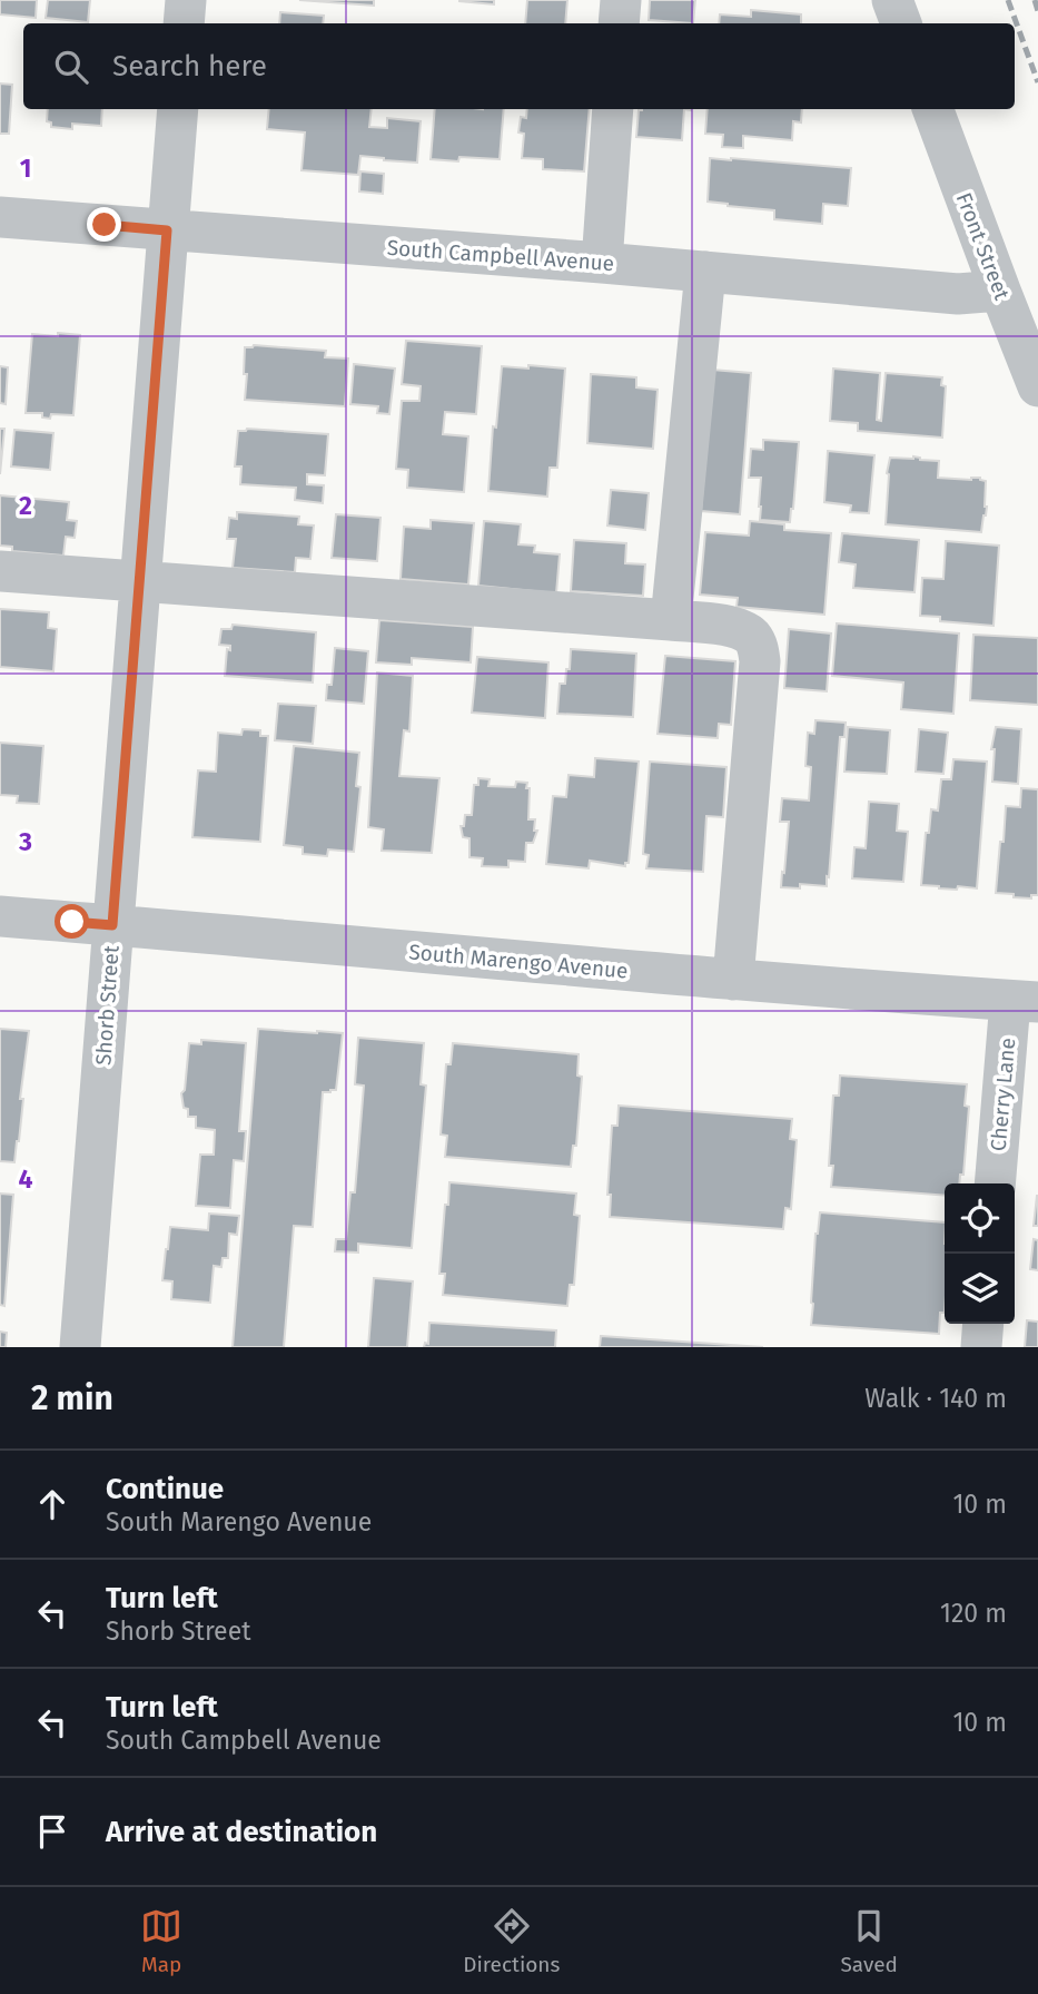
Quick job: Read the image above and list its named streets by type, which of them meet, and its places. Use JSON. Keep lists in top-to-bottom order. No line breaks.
{"streets":{"street":["Front Street","South Campbell Avenue","South Marengo Avenue","Shorb Street","Cherry Lane"]},"crossings":[["Front Street","South Campbell Avenue"],["South Campbell Avenue","Shorb Street"],["South Marengo Avenue","Shorb Street"],["South Marengo Avenue","Cherry Lane"]],"page":{"search":"Search here","heading":["2 min","Walk · 140 m"],"list":[["Continue","South Marengo Avenue","10 m"],["Turn left","Shorb Street","120 m"],["Turn left","South Campbell Avenue","10 m"],"Arrive at destination"],"nav":["Map","Directions","Saved"]},"grid":{"rows":["1","2","3","4"]}}
